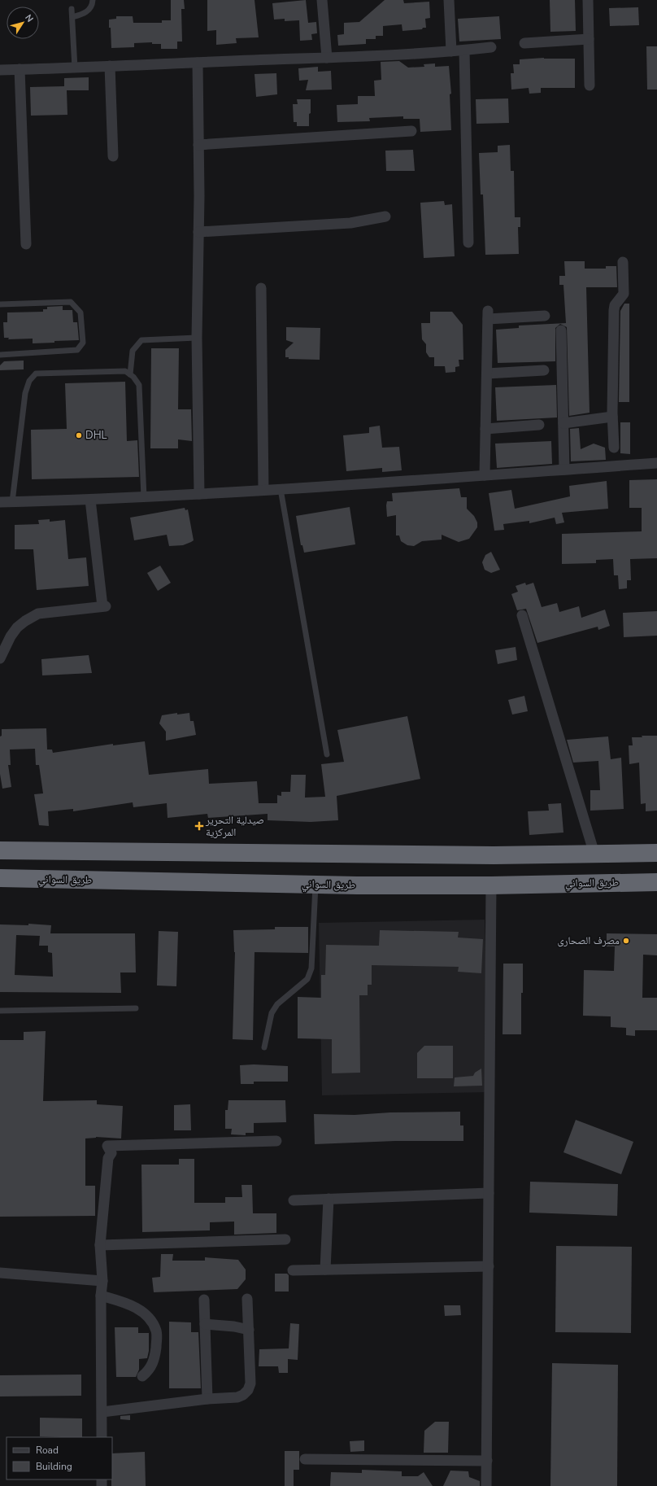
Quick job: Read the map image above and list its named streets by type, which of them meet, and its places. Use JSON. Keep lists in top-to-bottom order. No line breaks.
{"streets":{"highway":["طريق السواني"]},"places":{"other":["DHL","مصرف الصحارى"],"health":["صيدلية التحرير المركزية"]},"legend":["Road","Building"],"north":"top right"}
